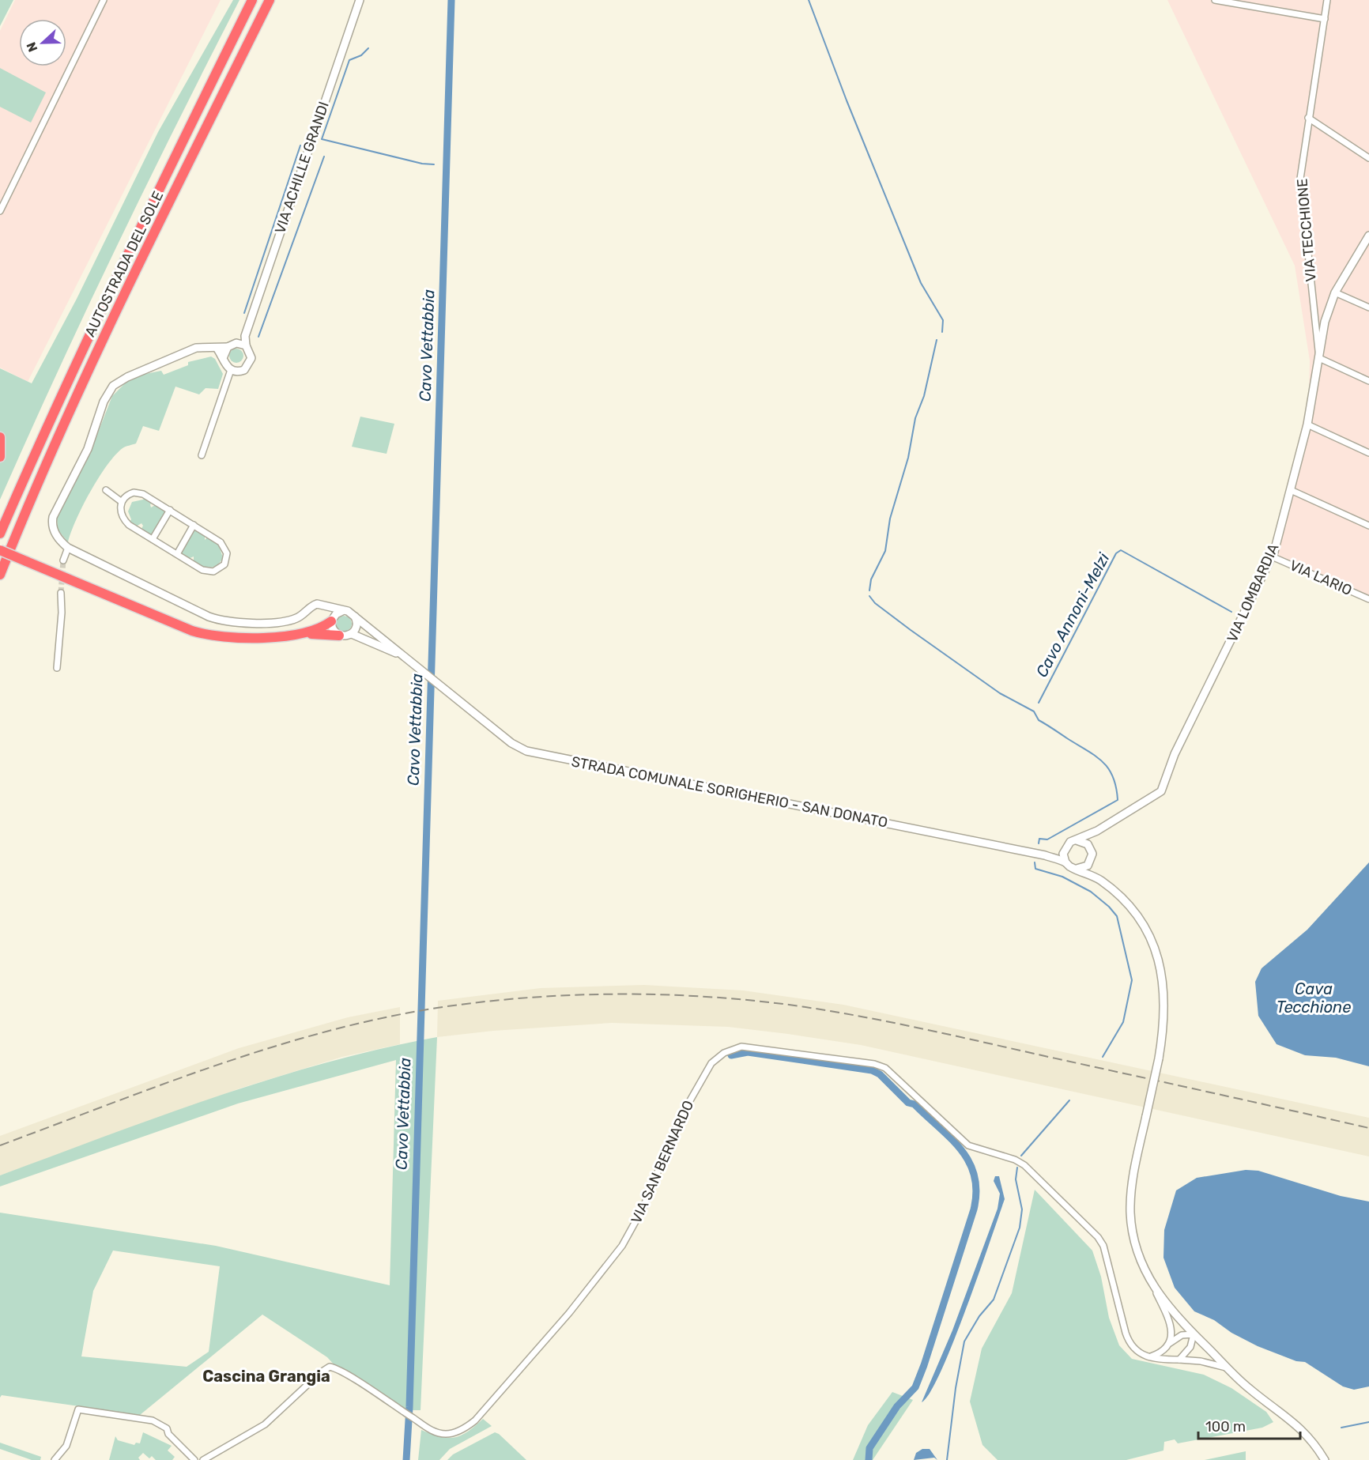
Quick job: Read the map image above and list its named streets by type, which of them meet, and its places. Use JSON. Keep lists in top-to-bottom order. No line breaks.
{"streets":{"highway":["AUTOSTRADA DEL SOLE"],"street":["VIA ACHILLE GRANDI","VIA TECCHIONE","VIA LARIO","VIA LOMBARDIA","STRADA COMUNALE SORIGHERIO - SAN DONATO","VIA SAN BERNARDO"]},"crossings":[["VIA TECCHIONE","VIA LOMBARDIA"],["VIA LARIO","VIA LOMBARDIA"],["VIA LOMBARDIA","STRADA COMUNALE SORIGHERIO - SAN DONATO"]],"districts":["Cascina Grangia"],"water":["Cavo Vettabbia","Cavo Annoni-Melzi","Cava Tecchione"],"scale_bar":"100 m","north":"left"}
